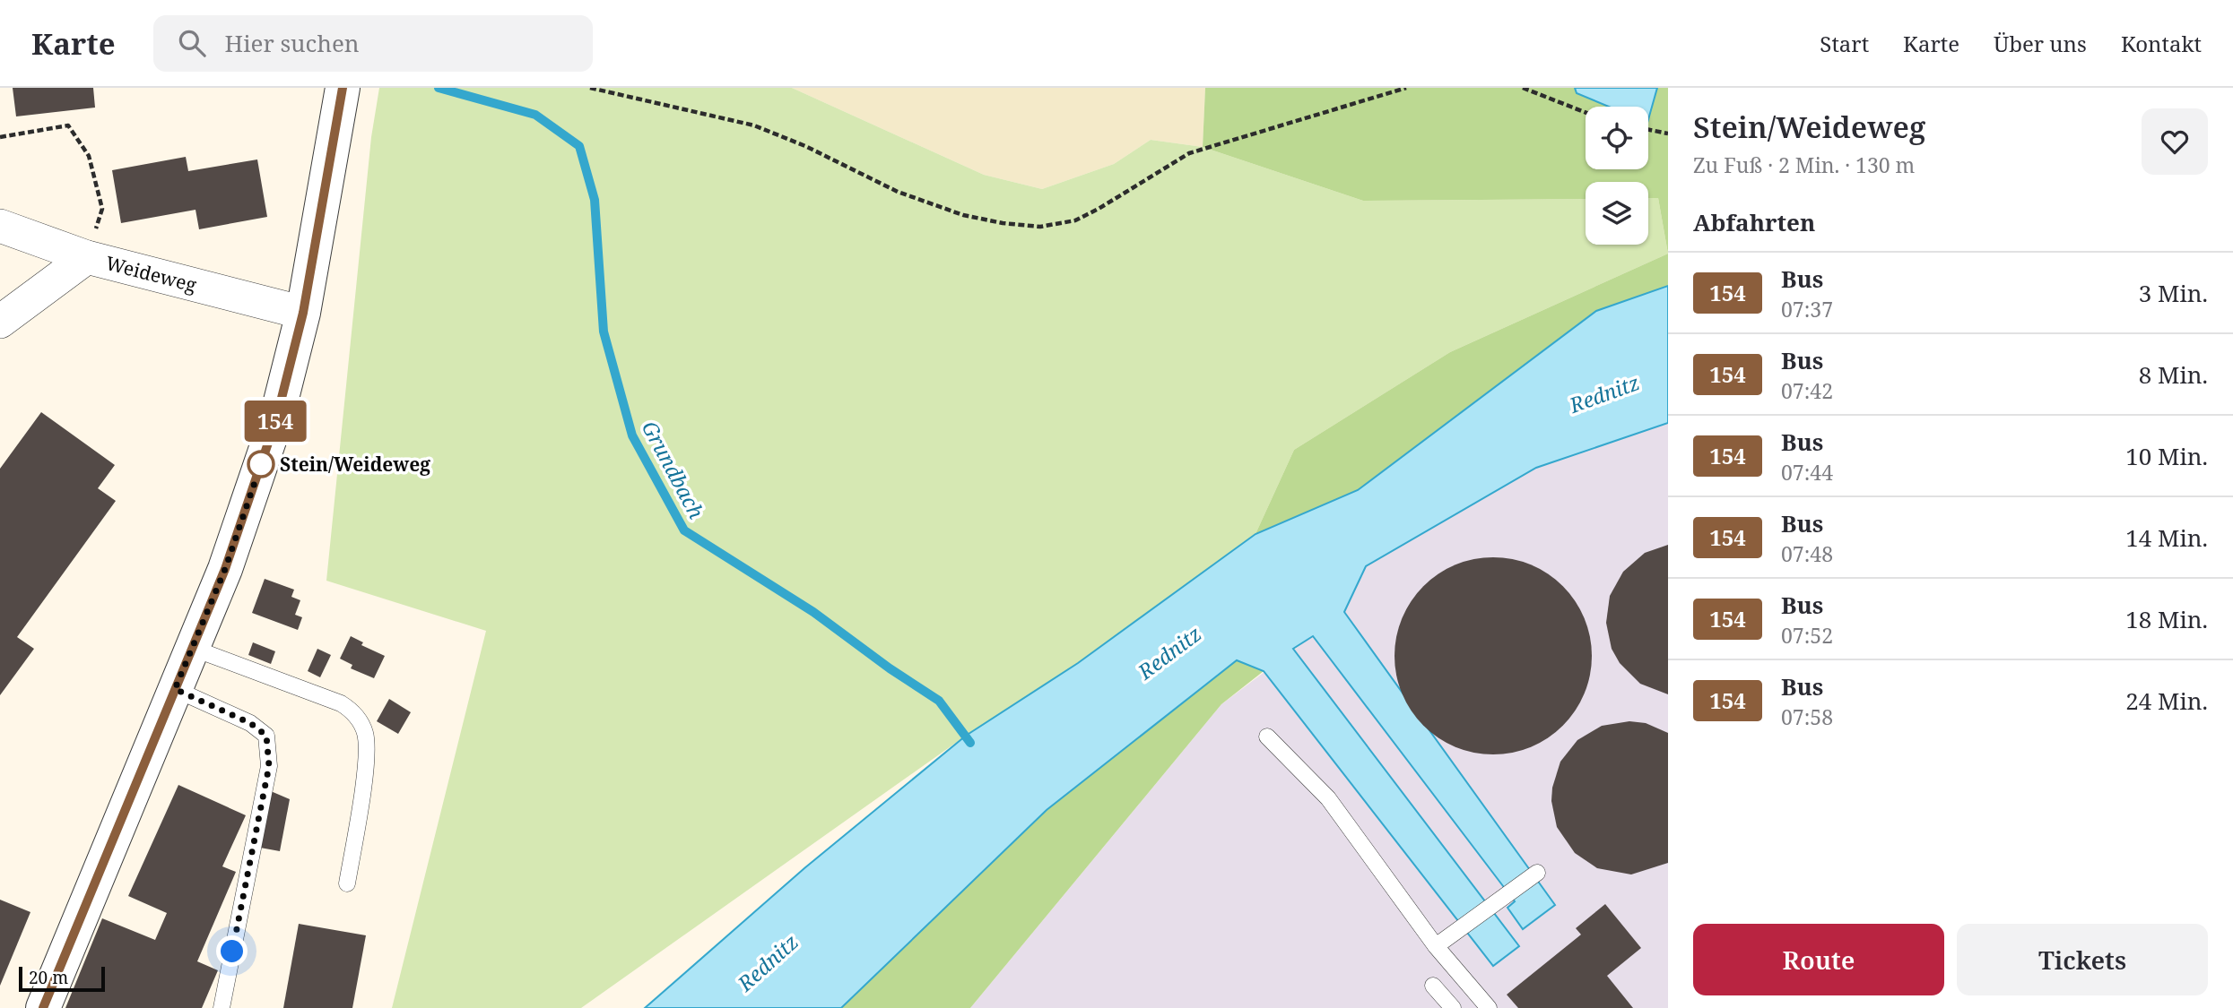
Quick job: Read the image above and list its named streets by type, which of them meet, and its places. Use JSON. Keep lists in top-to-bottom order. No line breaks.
{"streets":{"street":["Weideweg"]},"water":["Rednitz","Grundbach"],"places":["Stein/Weideweg"],"lines":["bus line 154"],"scale_bar":"20 m","page":{"header":"Karte","search":"Hier suchen","nav":["Start","Karte","Über uns","Kontakt"],"on_map":"154","heading":[["Stein/Weideweg","Zu Fuß · 2 Min. · 130 m"],"Abfahrten"],"list":[{"mark":"154","name":"Bus","note":"07:37","value":"3 Min."},{"mark":"154","name":"Bus","note":"07:42","value":"8 Min."},{"mark":"154","name":"Bus","note":"07:44","value":"10 Min."},{"mark":"154","name":"Bus","note":"07:48","value":"14 Min."},{"mark":"154","name":"Bus","note":"07:52","value":"18 Min."},{"mark":"154","name":"Bus","note":"07:58","value":"24 Min."}],"buttons":["Route","Tickets"],"scale":"20 m"}}
